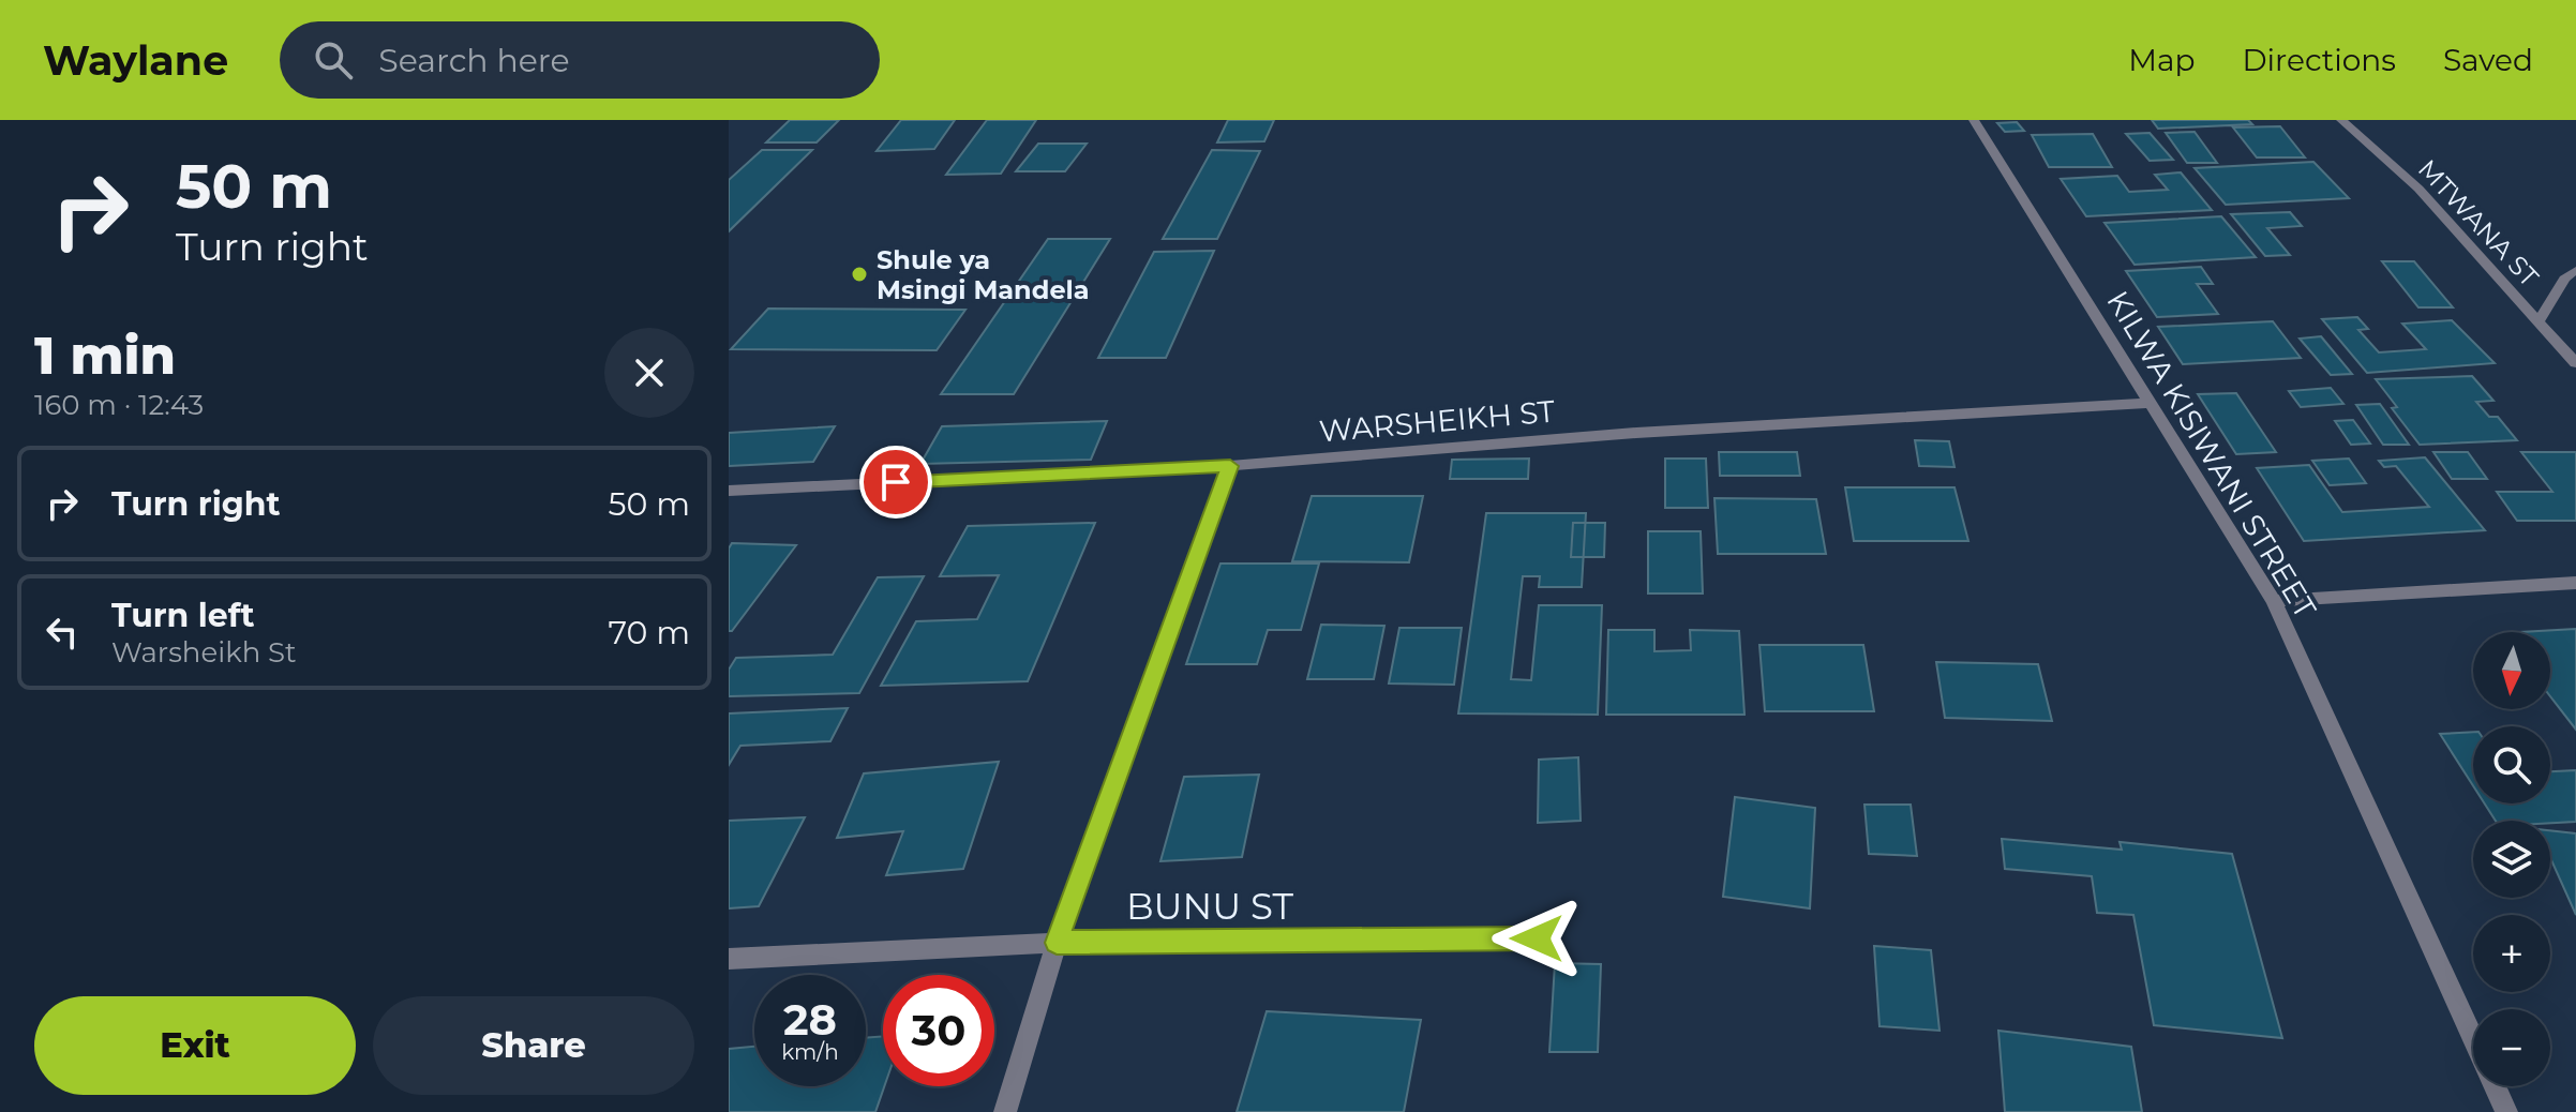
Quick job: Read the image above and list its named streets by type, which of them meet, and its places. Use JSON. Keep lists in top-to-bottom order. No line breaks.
{"streets":{"street":["MTWANA ST","WARSHEIKH ST","KILWA KISIWANI STREET","BUNU ST"]},"crossings":[["WARSHEIKH ST","KILWA KISIWANI STREET"]],"places":["Shule ya Msingi Mandela"],"north":"bottom","page":{"header":"Waylane","search":"Search here","nav":["Map","Directions","Saved"],"turn":["50 m","Turn right"],"heading":["1 min","160 m · 12:43"],"list":[{"name":"Turn right","value":"50 m"},{"name":"Turn left","note":"Warsheikh St","value":"70 m"}],"map_buttons":["+","−"],"speed":"28 km/h","limit":"30","buttons":["Exit","Share"]}}
